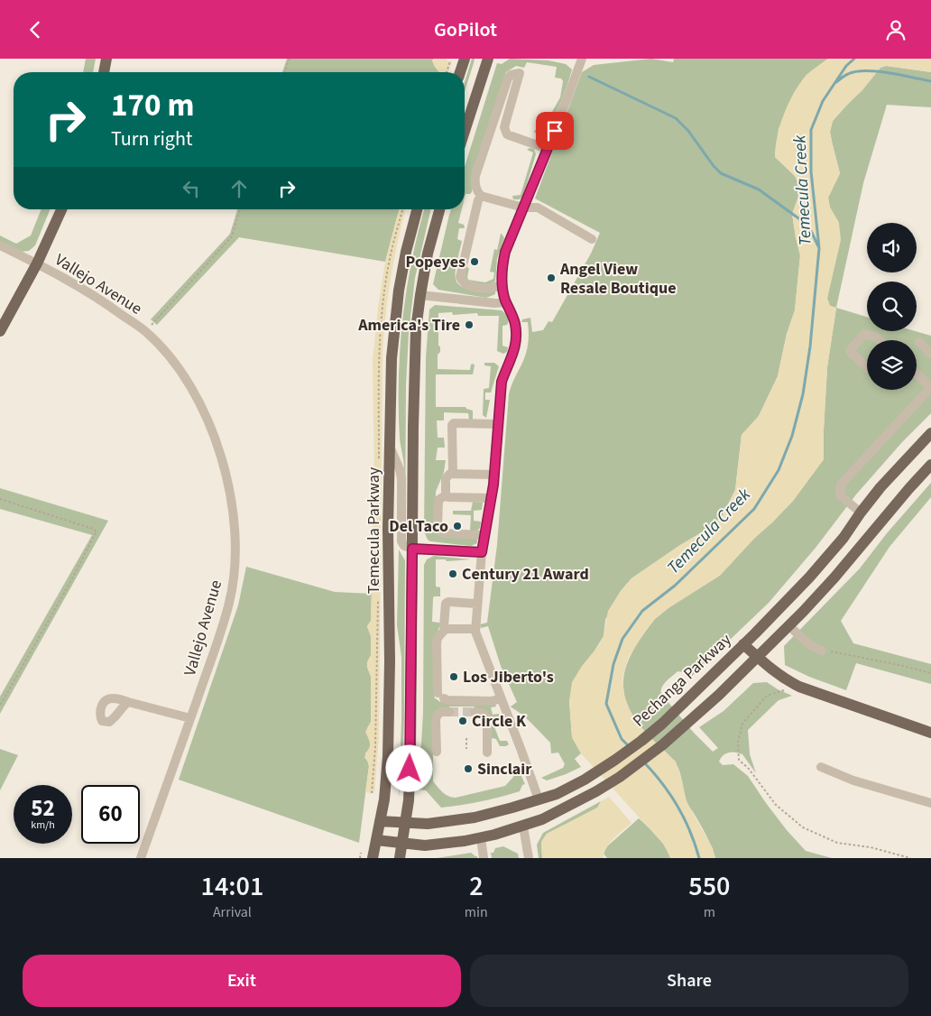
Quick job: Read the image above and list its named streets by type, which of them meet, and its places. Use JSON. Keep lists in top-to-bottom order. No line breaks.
{"streets":{"main road":["Temecula Parkway","Pechanga Parkway"],"street":["Vallejo Avenue"]},"crossings":[["Temecula Parkway","Pechanga Parkway"]],"water":["Temecula Creek"],"places":["Popeyes","Angel View Resale Boutique","America's Tire","Del Taco","Century 21 Award","Los Jiberto's","Circle K","Sinclair"],"page":{"header":"GoPilot","turn":["170 m","Turn right"],"speed":"52 km/h","limit":"60","eta":["14:01","Arrival","2","min","550","m"],"buttons":["Exit","Share"]}}
